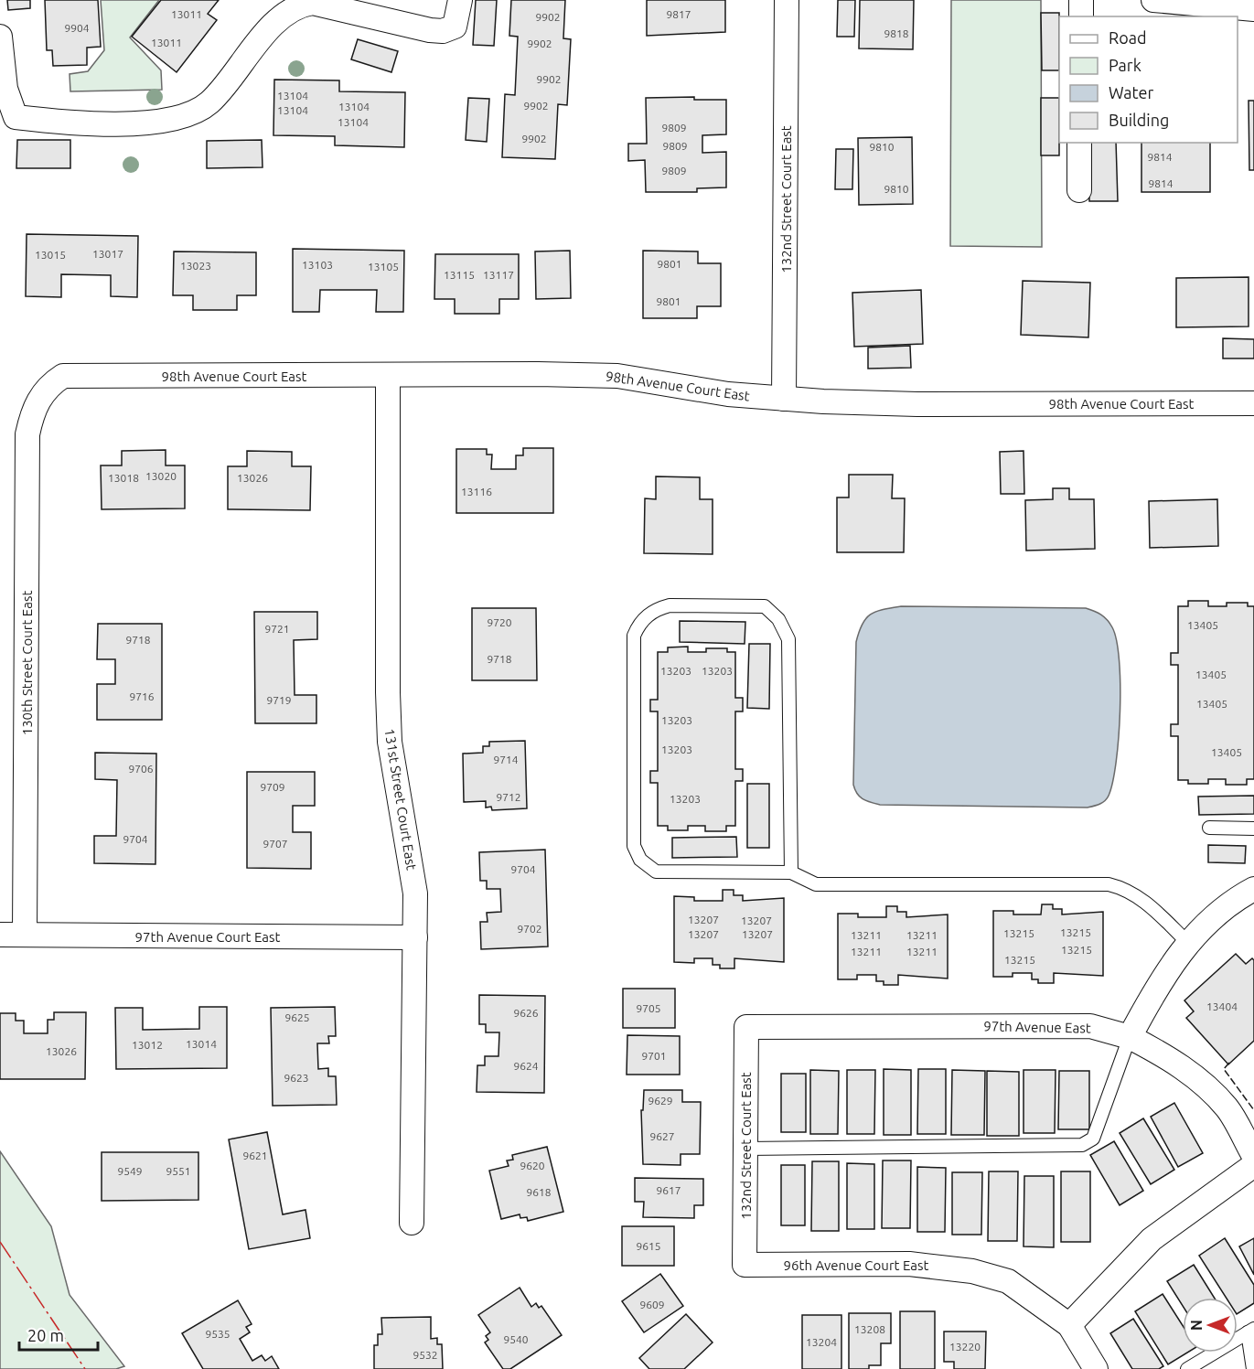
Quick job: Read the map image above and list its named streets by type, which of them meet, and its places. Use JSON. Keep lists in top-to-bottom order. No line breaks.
{"streets":{"street":["132nd Street Court East","98th Avenue Court East","130th Street Court East","131st Street Court East","97th Avenue Court East","97th Avenue East","96th Avenue Court East"]},"crossings":[["132nd Street Court East","98th Avenue Court East"],["132nd Street Court East","97th Avenue East"],["132nd Street Court East","96th Avenue Court East"],["98th Avenue Court East","130th Street Court East"],["98th Avenue Court East","131st Street Court East"],["130th Street Court East","97th Avenue Court East"],["131st Street Court East","97th Avenue Court East"]],"house_numbers":["13011","9817","9902","9904","9818","13011","9902","9902","13104","9902","13104","13104","13104","9809","9902","9809","9810","9814","9809","9814","9810","13017","13015","9801","13103","13023","13105","13115","13117","9801","13020","13018","13026","13116","9720","13405","9721","9718","9718","13203","13203","13405","9716","9719","13405","13203","13203","13405","9714","9706","9709","9712","13203","9704","9707","9704","13207","13207","9702","13215","13215","13207","13207","13211","13211","13215","13211","13211","13215","13404","9705","9626","9625","13014","13012","13026","9701","9624","9623","9629","9627","9621","9620","9549","9551","9617","9618","9615","9609","13208","9535","9540","13204","13220","9532"],"legend":["Road","Park","Water","Building"],"scale_bar":"20 m","north":"left"}
